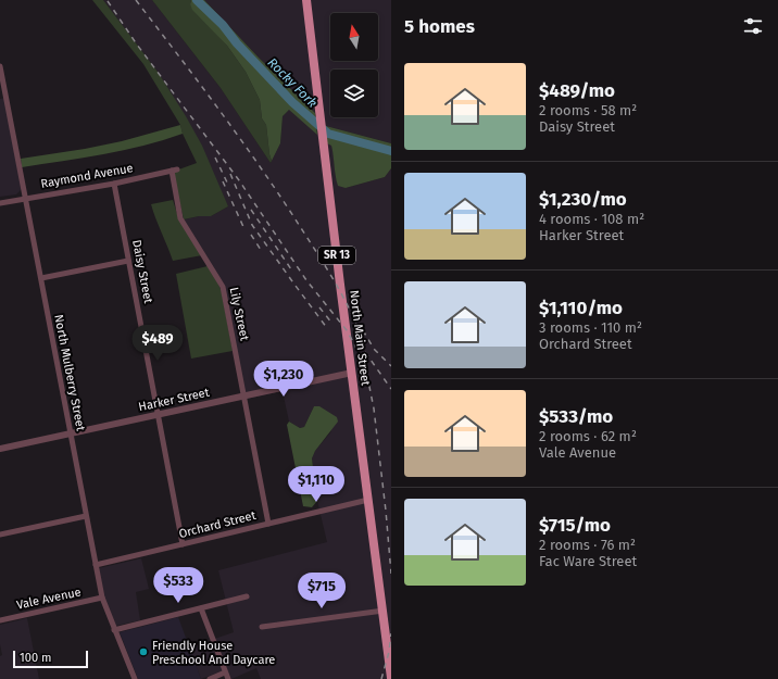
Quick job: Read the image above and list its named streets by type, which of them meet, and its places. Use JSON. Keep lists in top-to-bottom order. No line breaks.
{"streets":{"highway":["SR 13","North Main Street"],"street":["Raymond Avenue","Daisy Street","Lily Street","North Mulberry Street","Harker Street","Orchard Street","Vale Avenue"]},"crossings":[["Raymond Avenue","Daisy Street"],["Raymond Avenue","Lily Street"],["Raymond Avenue","North Mulberry Street"],["SR 13","North Main Street"],["Daisy Street","Harker Street"],["Daisy Street","Orchard Street"],["Lily Street","Harker Street"],["Lily Street","Orchard Street"],["North Main Street","Harker Street"],["North Main Street","Orchard Street"],["North Mulberry Street","Harker Street"],["North Mulberry Street","Orchard Street"],["North Mulberry Street","Vale Avenue"]],"water":["Rocky Fork"],"places":["Friendly House Preschool And Daycare"],"scale_bar":"100 m","north":"top","page":{"heading":"5 homes","list":[{"name":"$489/mo","note":"2 rooms · 58 m² · Daisy Street"},{"name":"$1,230/mo","note":"4 rooms · 108 m² · Harker Street"},{"name":"$1,110/mo","note":"3 rooms · 110 m² · Orchard Street"},{"name":"$533/mo","note":"2 rooms · 62 m² · Vale Avenue"},{"name":"$715/mo","note":"2 rooms · 76 m² · Fac Ware Street"}],"price":["$489","$1,230","$1,110","$533","$715"],"scale":"100 m"}}
